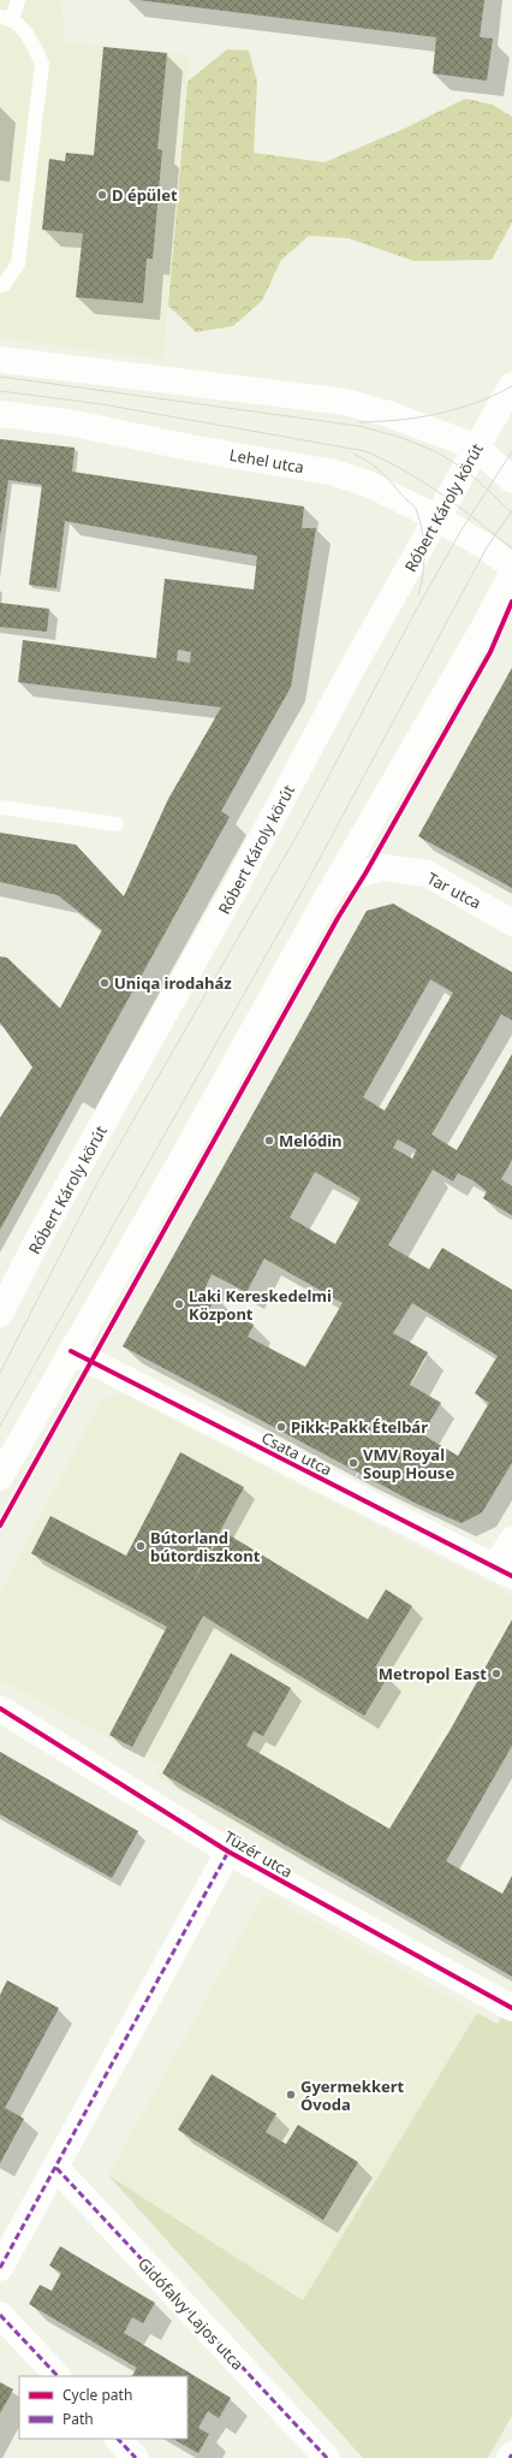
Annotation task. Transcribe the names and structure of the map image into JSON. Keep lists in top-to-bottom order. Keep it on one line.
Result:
{"streets":{"main road":["Lehel utca","Róbert Károly körút","Tar utca","Csata utca","Tüzér utca","Gidófalvy Lajos utca"]},"crossings":[["Lehel utca","Róbert Károly körút"]],"places":["D épület","Uniqa irodaház","Melódin","Laki Kereskedelmi Központ","Pikk-Pakk Ételbár","VMV Royal Soup House","Bútorland bútordiszkont","Metropol East","Gyermekkert Óvoda"],"legend":["Cycle path","Path"]}
